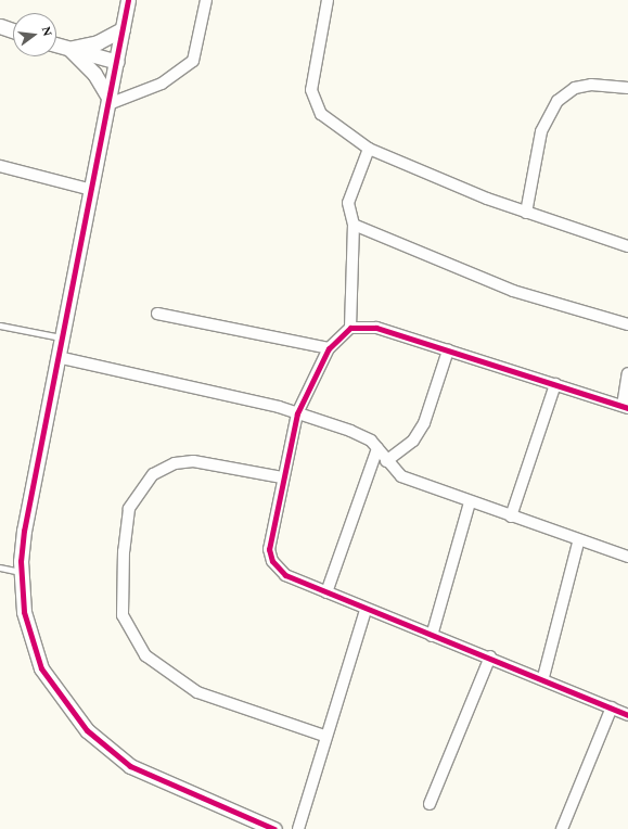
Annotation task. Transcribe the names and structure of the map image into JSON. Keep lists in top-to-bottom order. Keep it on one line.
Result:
{"north":"right"}
